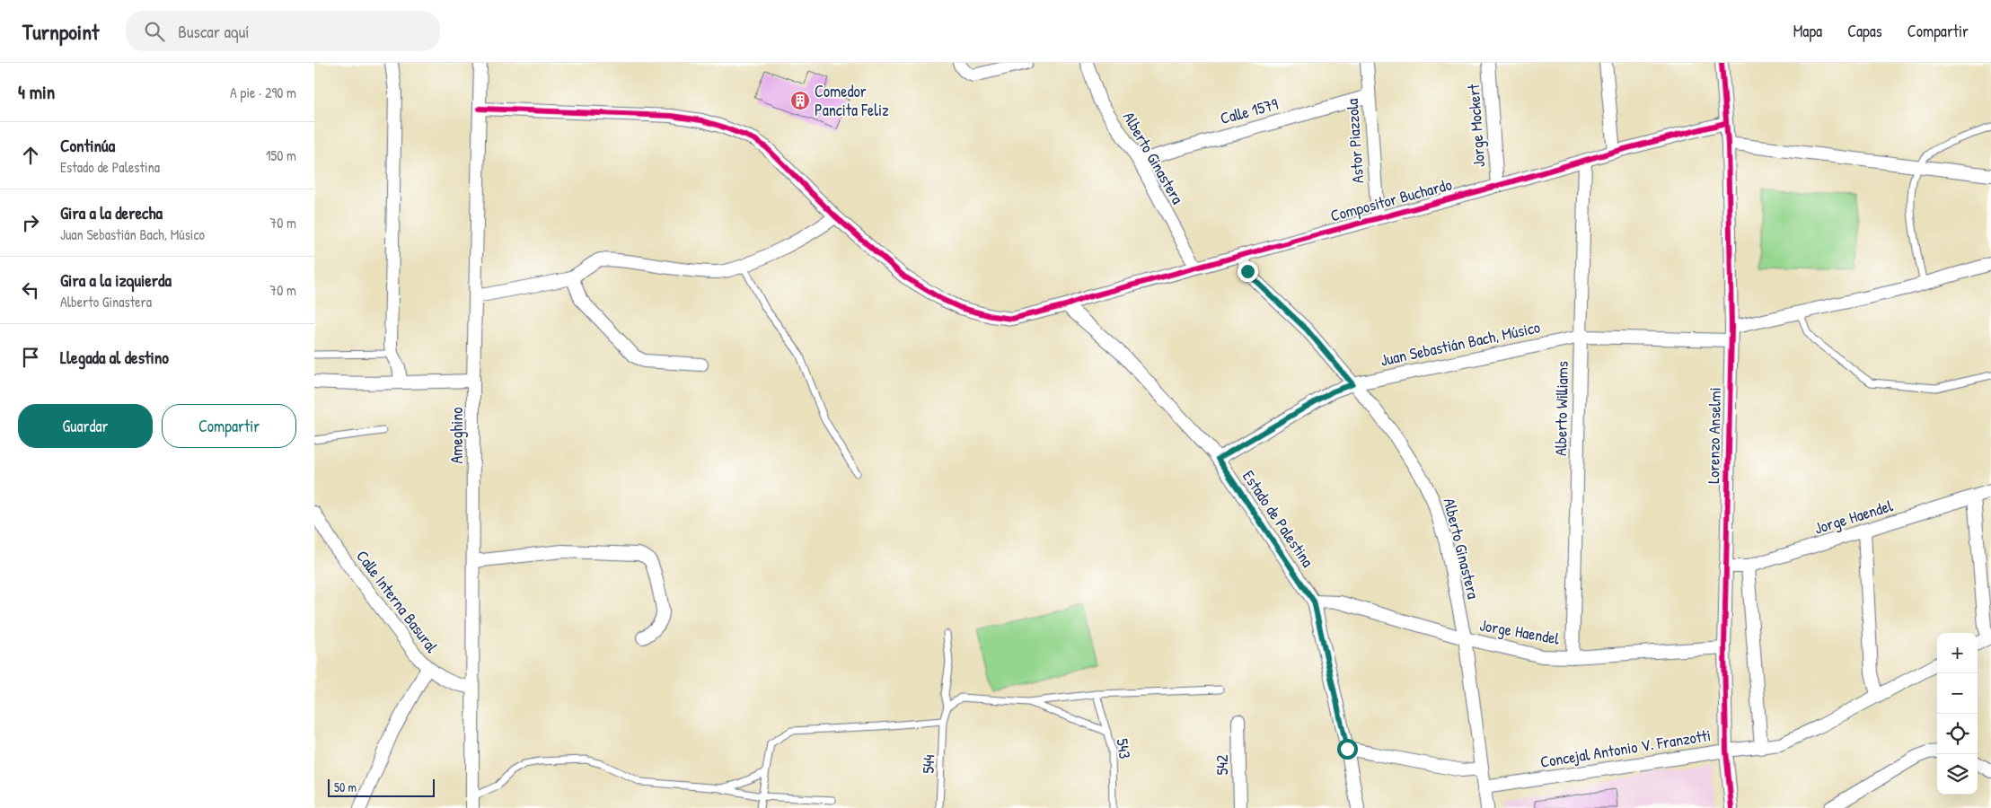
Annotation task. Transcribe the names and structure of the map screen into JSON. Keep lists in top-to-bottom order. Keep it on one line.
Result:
{"streets":{"street":["Calle 1579","Jorge Mockert","Astor Piazzola","Alberto Ginastera","Compositor Buchardo","Juan Sebastián Bach, Músico","Alberto Williams","Ameghino","Lorenzo Anselmi","Jorge Haendel","Estado de Palestina","Calle Interna Basural","Concejal Antonio V. Franzotti","542"],"lane":["543","544"]},"crossings":[["Calle 1579","Astor Piazzola"],["Calle 1579","Alberto Ginastera"],["Jorge Mockert","Compositor Buchardo"],["Astor Piazzola","Compositor Buchardo"],["Alberto Ginastera","Compositor Buchardo"],["Alberto Ginastera","Juan Sebastián Bach, Músico"],["Alberto Ginastera","Jorge Haendel"],["Alberto Ginastera","Concejal Antonio V. Franzotti"],["Compositor Buchardo","Alberto Williams"],["Compositor Buchardo","Ameghino"],["Compositor Buchardo","Lorenzo Anselmi"],["Compositor Buchardo","Estado de Palestina"],["Juan Sebastián Bach, Músico","Alberto Williams"],["Juan Sebastián Bach, Músico","Lorenzo Anselmi"],["Juan Sebastián Bach, Músico","Estado de Palestina"],["Alberto Williams","Jorge Haendel"],["Ameghino","Calle Interna Basural"],["Lorenzo Anselmi","Jorge Haendel"],["Lorenzo Anselmi","Concejal Antonio V. Franzotti"],["Jorge Haendel","Estado de Palestina"]],"places":{"building":["Comedor Pancita Feliz"]},"scale_bar":"50 m","page":{"header":"Turnpoint","search":"Buscar aquí","nav":["Mapa","Capas","Compartir"],"heading":["4 min","A pie · 290 m"],"list":[["Continúa","Estado de Palestina","150 m"],["Gira a la derecha","Juan Sebastián Bach, Músico","70 m"],["Gira a la izquierda","Alberto Ginastera","70 m"],"Llegada al destino"],"buttons":["Guardar","Compartir"],"map_buttons":["+","−"],"scale":"50 m"}}
